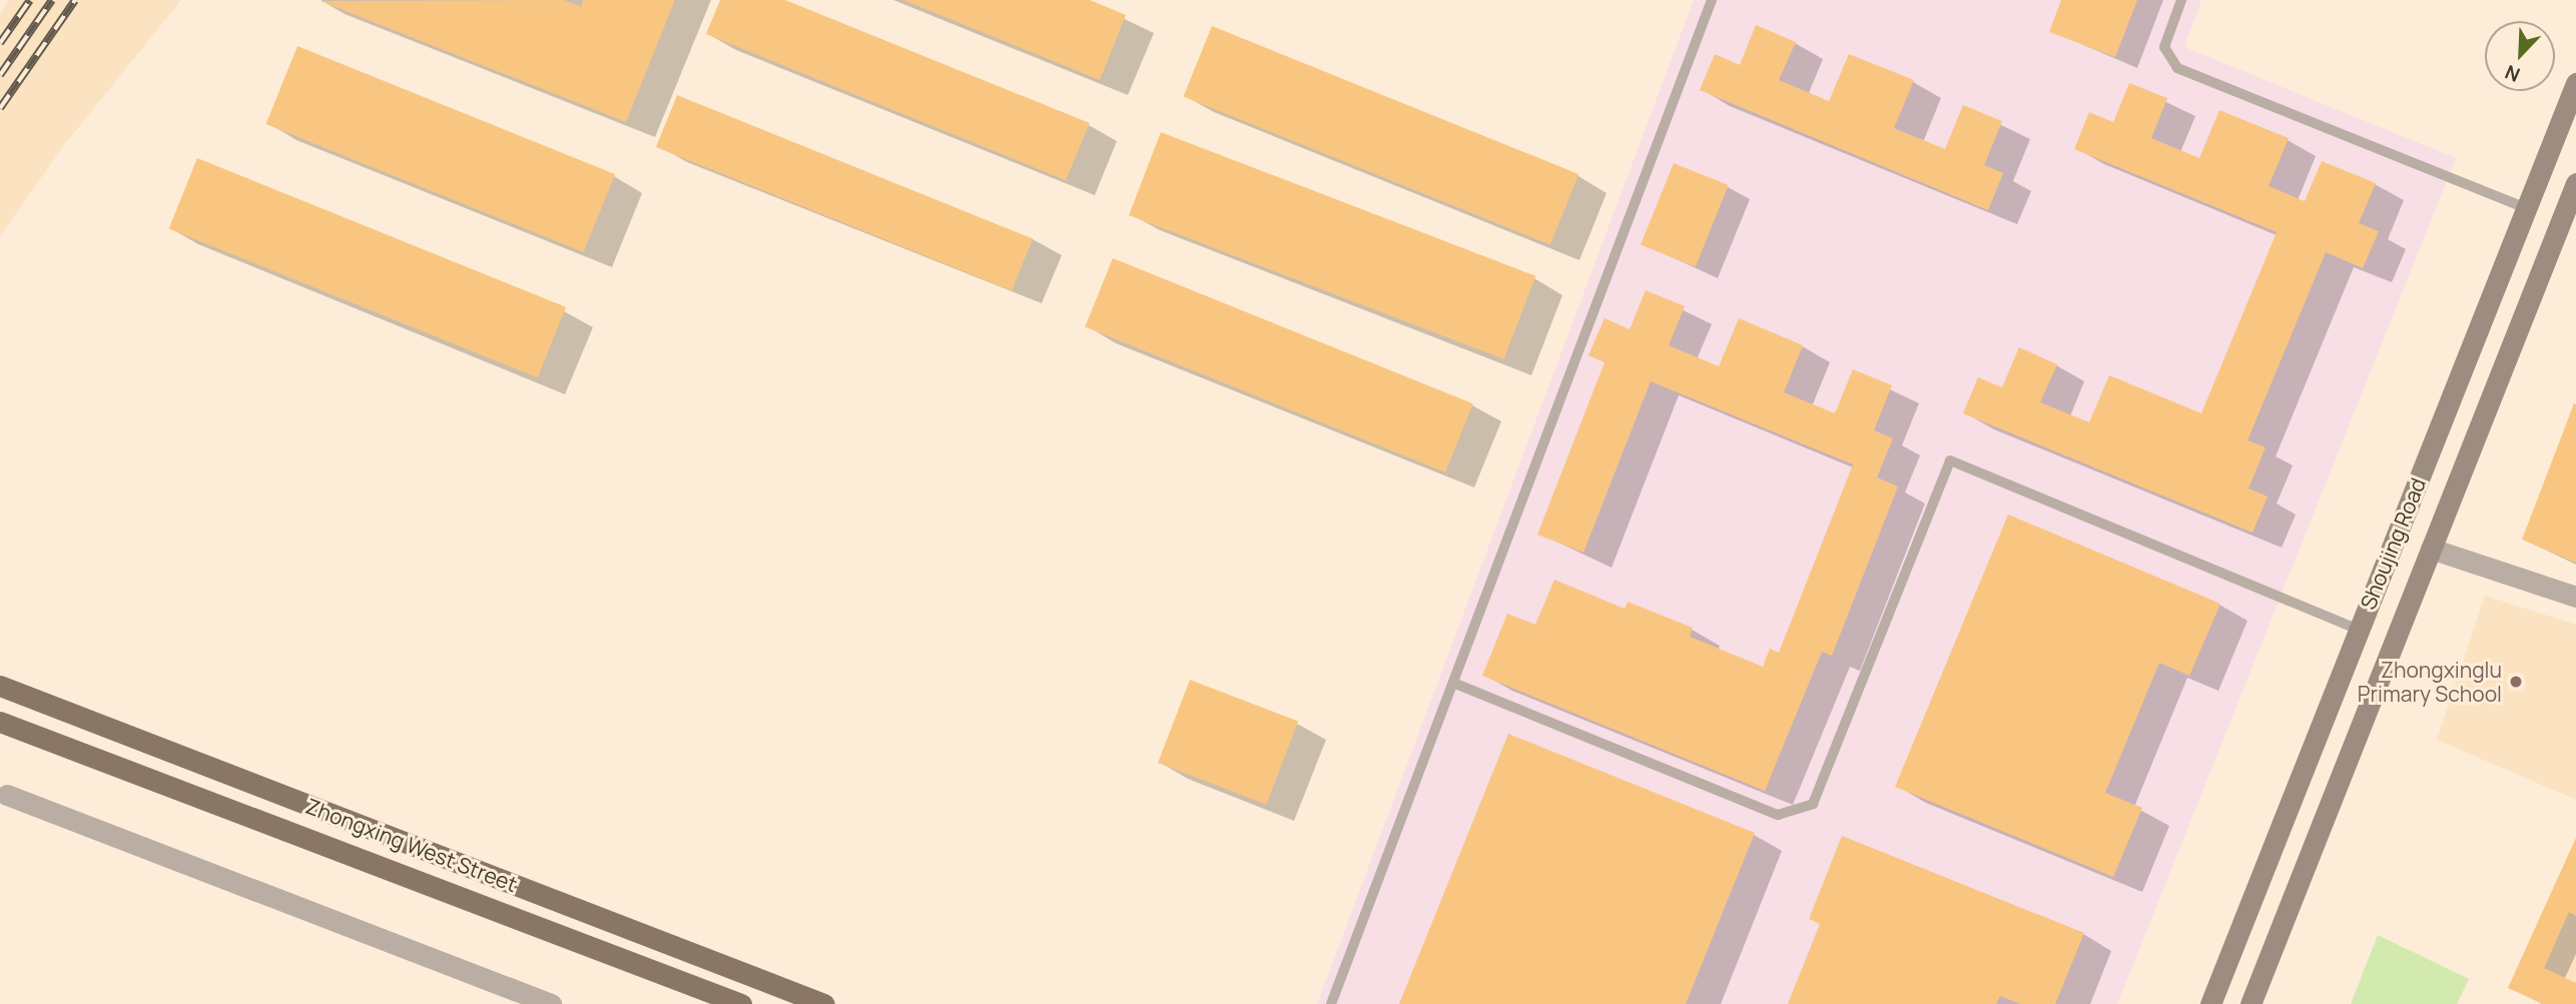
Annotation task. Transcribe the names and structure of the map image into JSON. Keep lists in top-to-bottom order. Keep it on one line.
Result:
{"streets":{"main road":["Shoujing Road","Zhongxing West Street"]},"places":["Zhongxinglu Primary School"],"north":"bottom left"}
